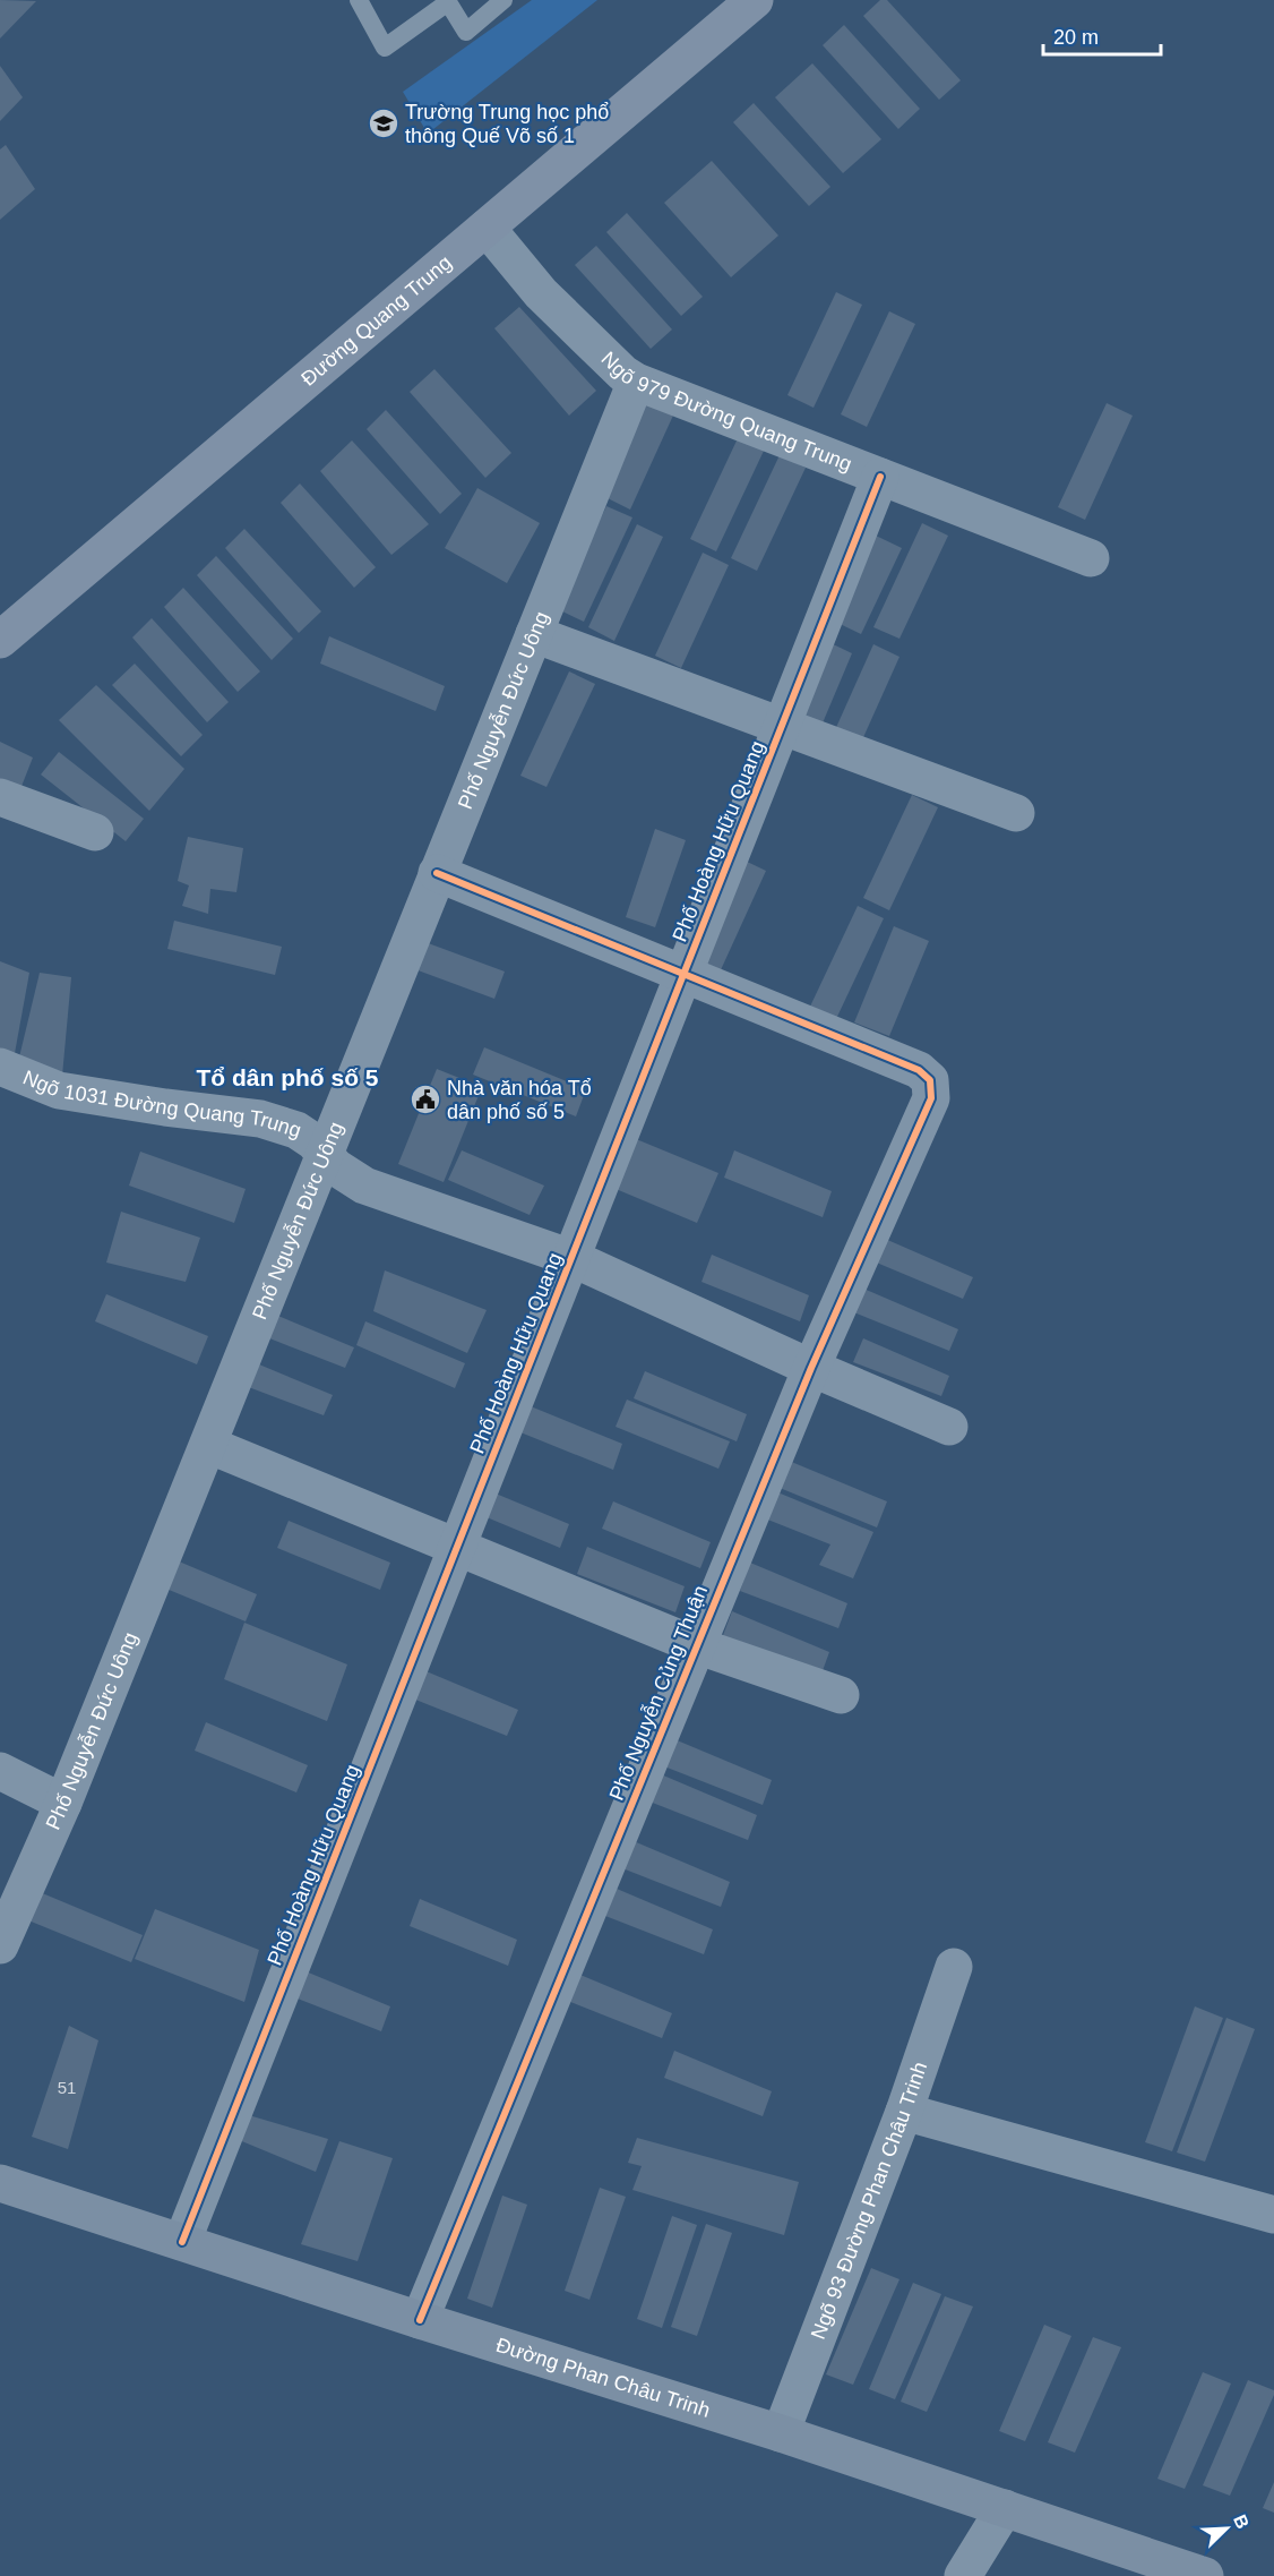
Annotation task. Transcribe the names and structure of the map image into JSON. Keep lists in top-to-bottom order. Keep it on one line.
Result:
{"streets":{"main road":["Đường Quang Trung","Đường Phan Châu Trinh"],"street":["Ngõ 979 Đường Quang Trung","Phố Nguyễn Đức Uông","Phố Hoàng Hữu Quang","Ngõ 1031 Đường Quang Trung","Phố Nguyễn Củng Thuận","Ngõ 93 Đường Phan Châu Trinh"]},"crossings":[["Đường Quang Trung","Ngõ 979 Đường Quang Trung"],["Ngõ 979 Đường Quang Trung","Phố Nguyễn Đức Uông"],["Ngõ 979 Đường Quang Trung","Phố Hoàng Hữu Quang"],["Phố Nguyễn Đức Uông","Ngõ 1031 Đường Quang Trung"],["Phố Hoàng Hữu Quang","Ngõ 1031 Đường Quang Trung"],["Phố Hoàng Hữu Quang","Phố Nguyễn Củng Thuận"],["Phố Hoàng Hữu Quang","Đường Phan Châu Trinh"],["Ngõ 1031 Đường Quang Trung","Phố Nguyễn Củng Thuận"],["Phố Nguyễn Củng Thuận","Đường Phan Châu Trinh"],["Ngõ 93 Đường Phan Châu Trinh","Đường Phan Châu Trinh"]],"districts":["Tổ dân phố số 5"],"places":{"school or university":["Trường Trung học phổ thông Quế Võ số 1"],"public building":["Nhà văn hóa Tổ dân phố số 5"]},"house_numbers":["51"],"scale_bar":"20 m","north":"top right"}
